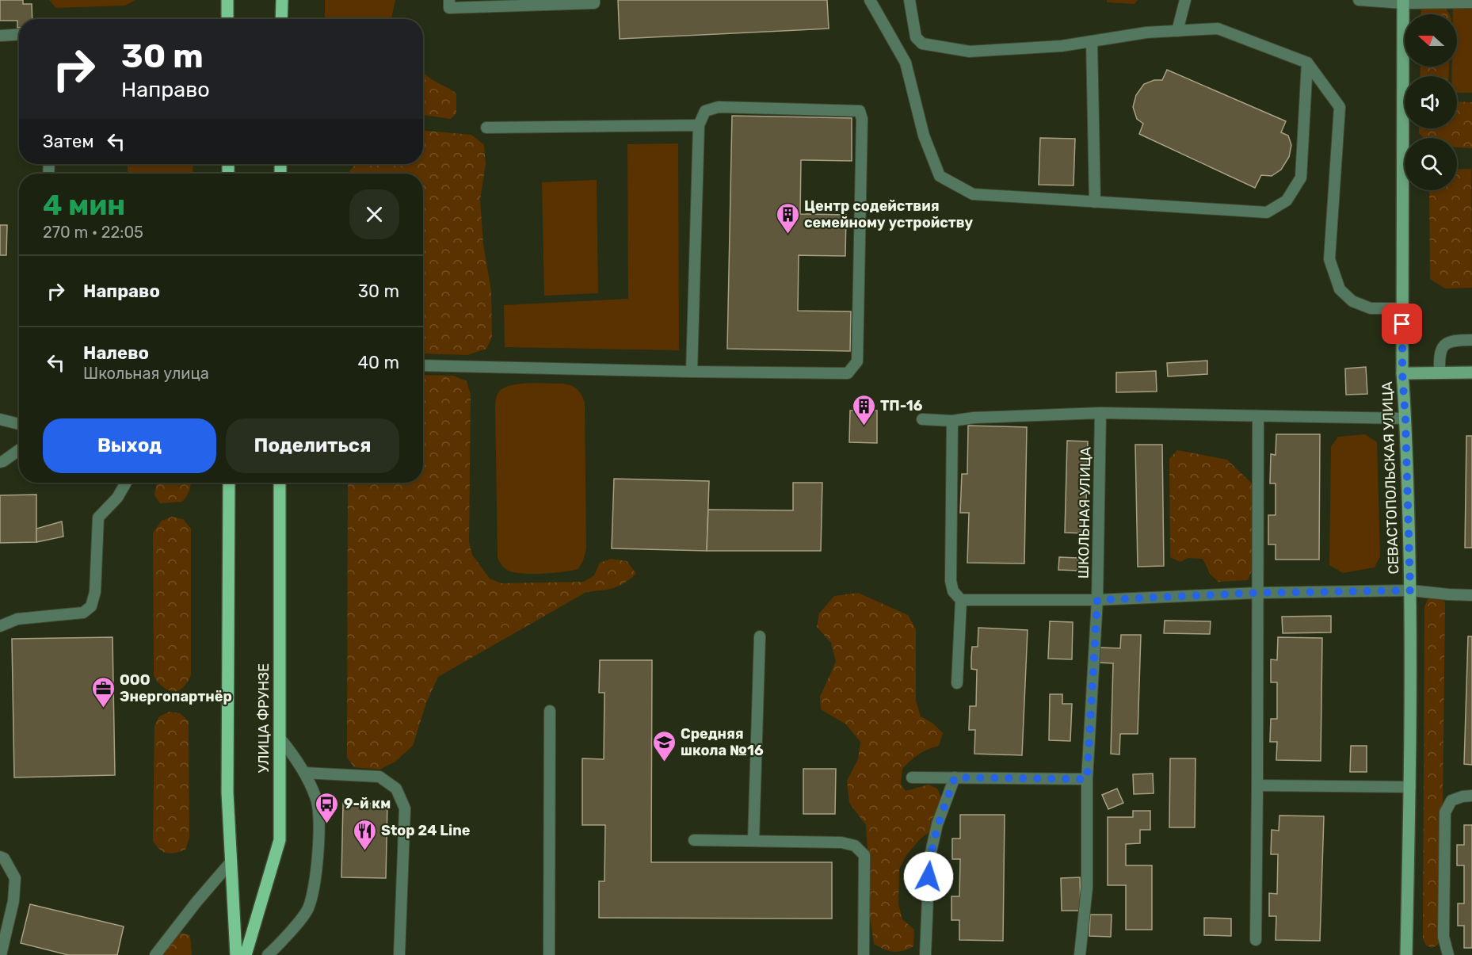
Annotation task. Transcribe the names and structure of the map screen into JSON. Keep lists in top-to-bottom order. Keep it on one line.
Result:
{"streets":{"main road":["СЕВАСТОПОЛЬСКАЯ УЛИЦА","УЛИЦА ФРУНЗЕ"],"lane":["ШКОЛЬНАЯ УЛИЦА"]},"places":{"building":["Центр содействия семейному устройству","ТП-16"],"office":["ООО Энергопартнёр"],"school or university":["Средняя школа №16"],"bus stop":["9-й км"],"restaurant":["Stop 24 Line"]},"north":"left","page":{"turn":["30 m","Направо"],"then":"Затем","heading":["4 мин","270 m · 22:05"],"list":[{"name":"Направо","value":"30 m"},{"name":"Налево","note":"Школьная улица","value":"40 m"}],"buttons":["Выход","Поделиться"]}}
